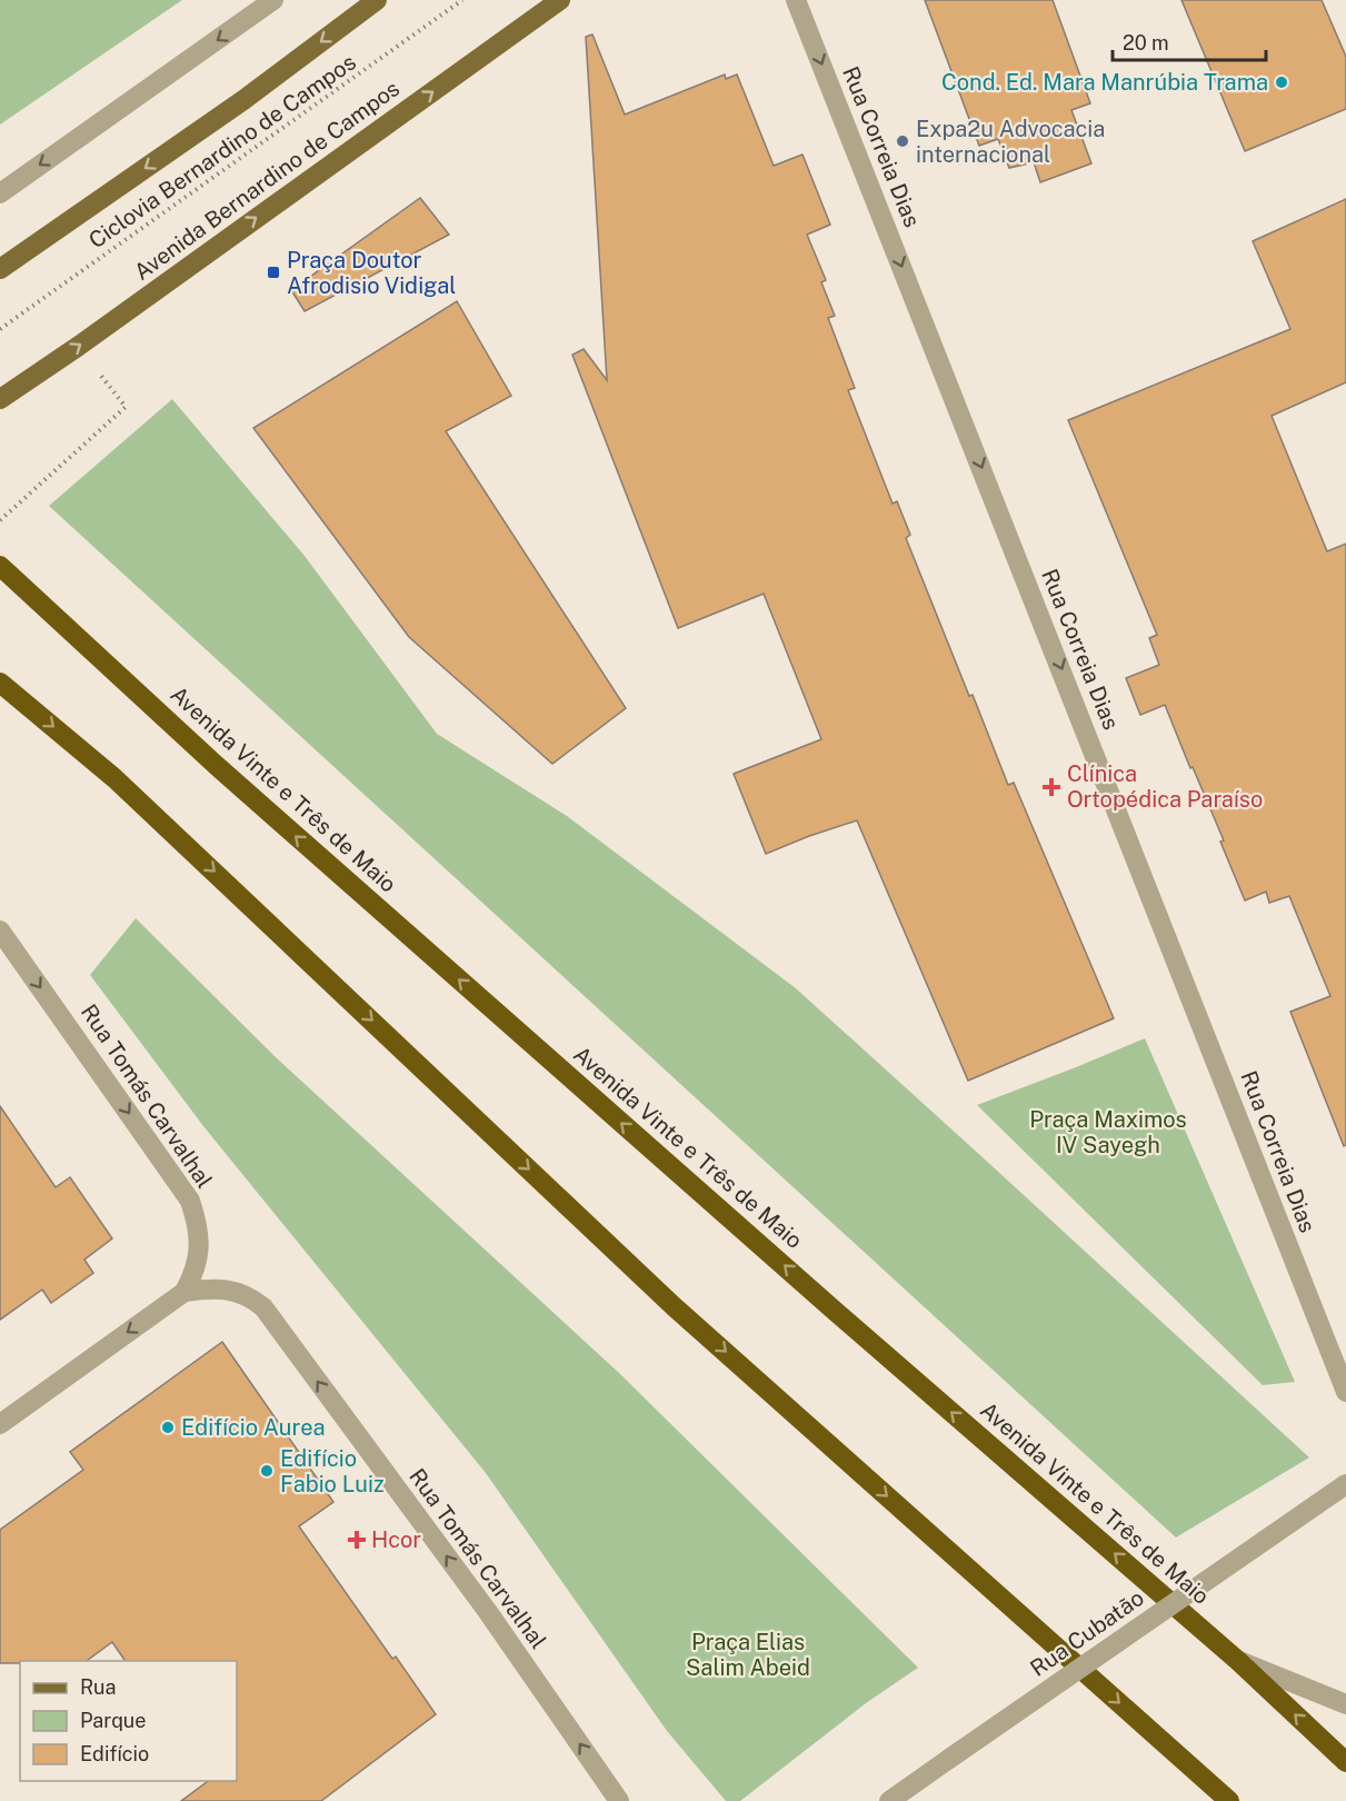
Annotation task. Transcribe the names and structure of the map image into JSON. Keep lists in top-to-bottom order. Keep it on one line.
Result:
{"streets":{"highway":["Avenida Vinte e Três de Maio"],"main road":["Avenida Bernardino de Campos"],"street":["Rua Correia Dias","Rua Tomás Carvalhal","Rua Cubatão"],"path":["Ciclovia Bernardino de Campos"]},"one_way":["Rua Correia Dias"],"parks":["Praça Maximos IV Sayegh","Praça Elias Salim Abeid"],"places":{"other":["Cond. Ed. Mara Manrúbia Trama","Expa2u Advocacia internacional","Edifício Aurea","Edifício Fabio Luiz"],"transit":["Praça Doutor Afrodisio Vidigal"],"health":["Clínica Ortopédica Paraíso","Hcor"]},"legend":["Rua","Parque","Edifício"],"scale_bar":"20 m"}
